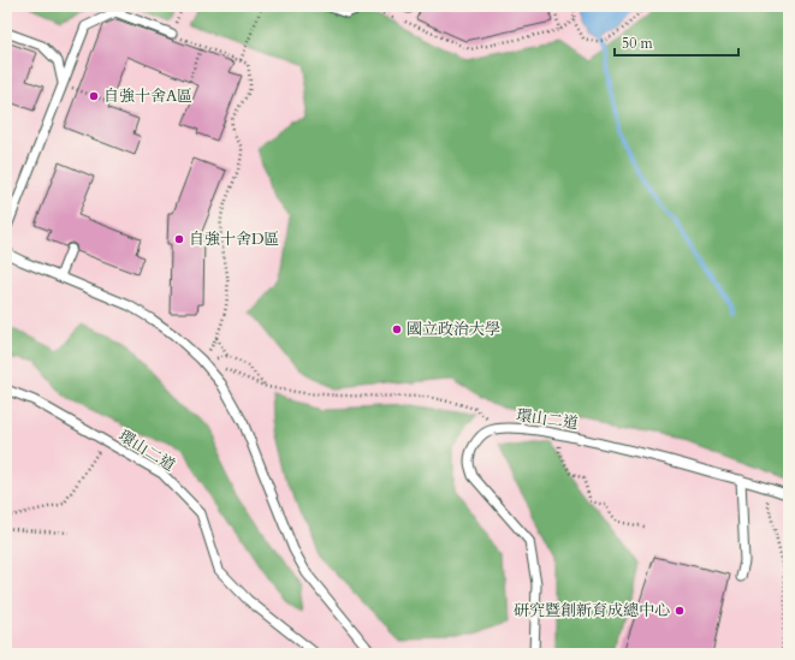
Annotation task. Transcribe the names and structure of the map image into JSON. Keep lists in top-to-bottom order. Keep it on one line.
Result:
{"streets":{"lane":["環山二道"]},"places":["自強十舍A區","自強十舍D區","國立政治大學","研究暨創新育成總中心"],"scale_bar":"50 m"}
